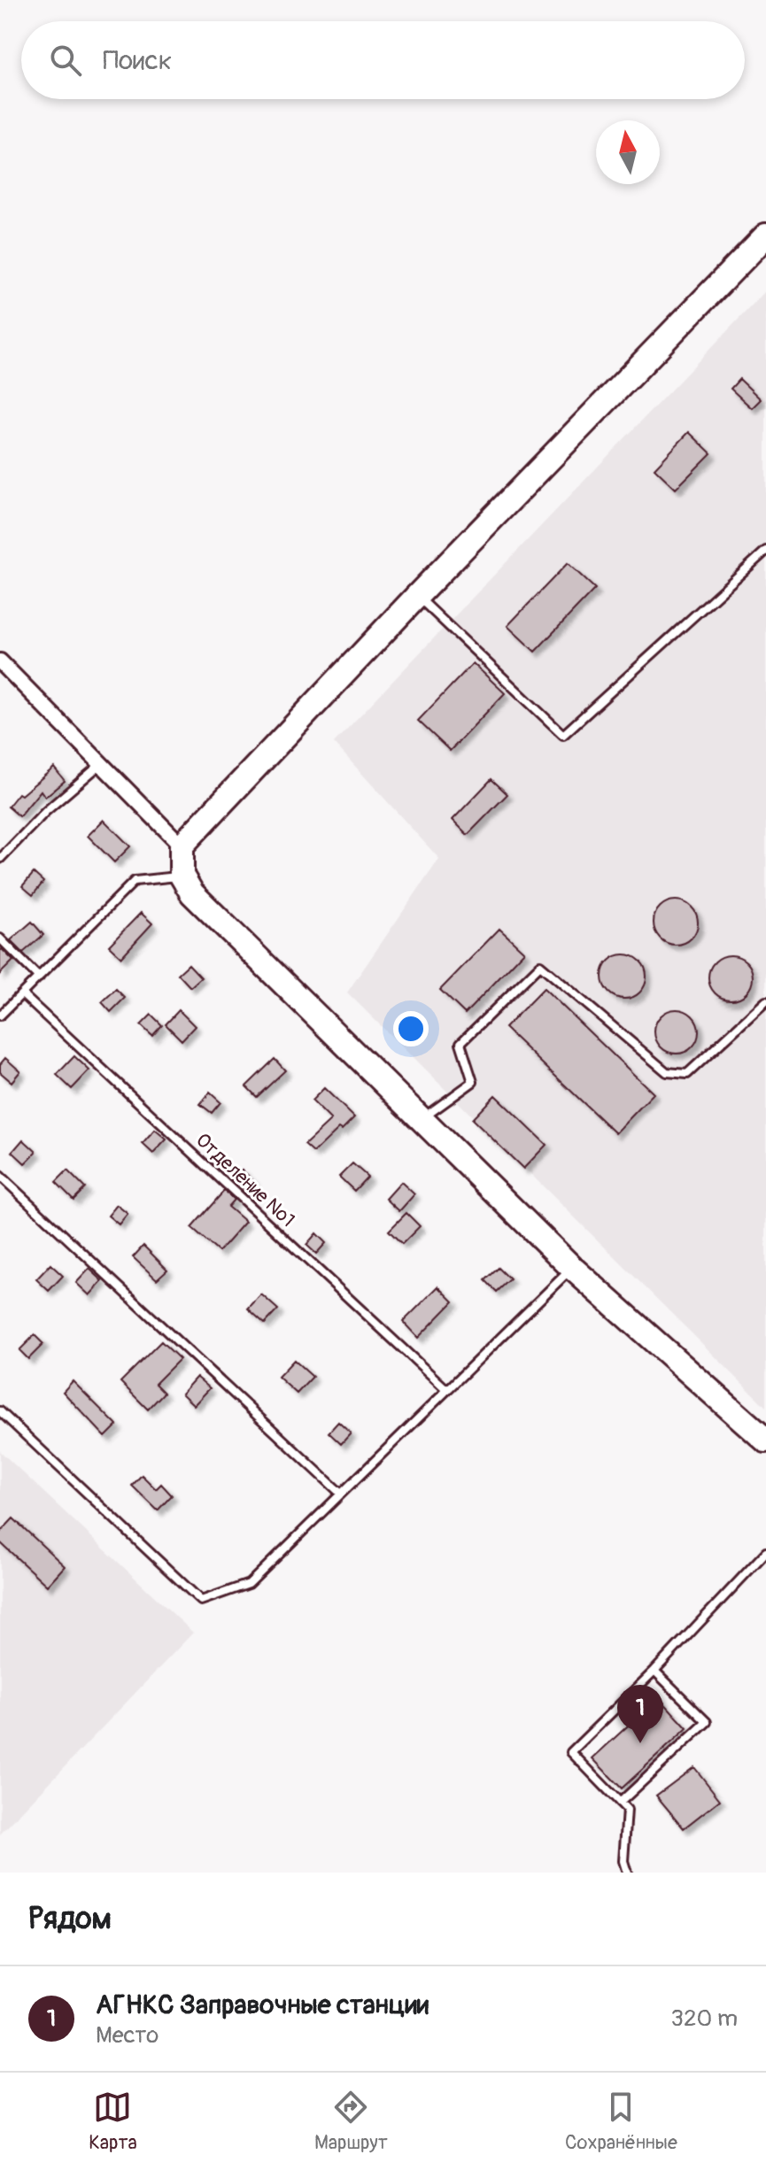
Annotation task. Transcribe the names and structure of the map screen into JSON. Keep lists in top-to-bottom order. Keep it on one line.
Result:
{"streets":{"lane":["Отделение №1"]},"north":"top","page":{"search":"Поиск","pins":"1","heading":"Рядом","list":[{"mark":"1","name":"АГНКС Заправочные станции","note":"Место","value":"320 m"}],"nav":["Карта","Маршрут","Сохранённые"]}}
